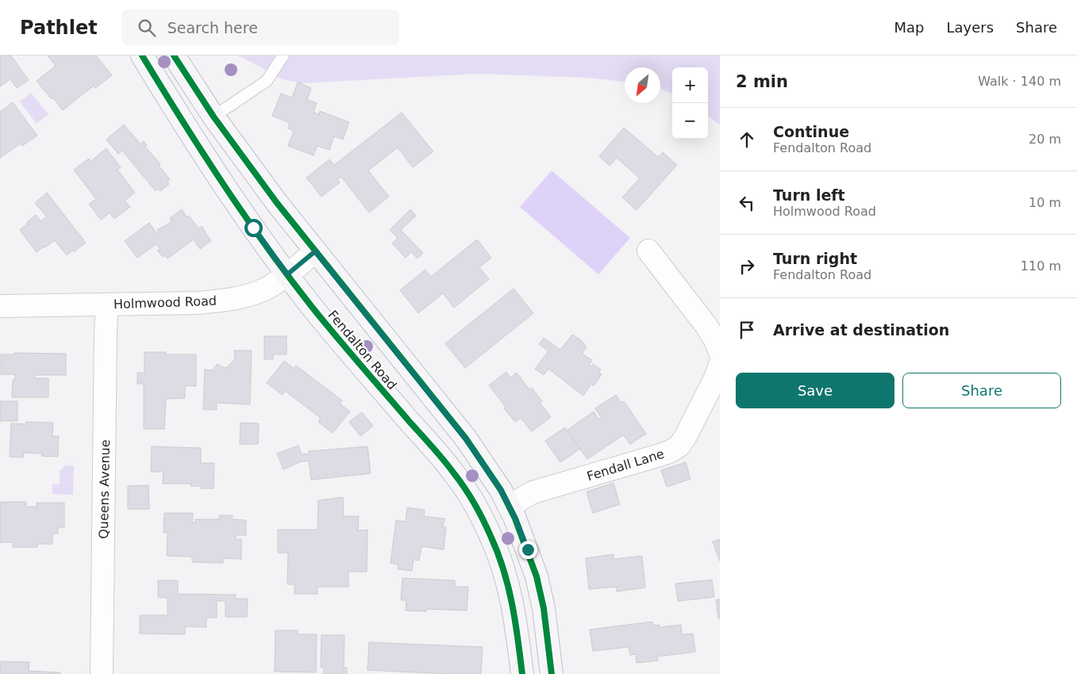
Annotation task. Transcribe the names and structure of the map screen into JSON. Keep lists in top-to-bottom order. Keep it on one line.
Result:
{"streets":{"main road":["Fendalton Road"],"street":["Holmwood Road","Fendall Lane","Queens Avenue"]},"crossings":[["Holmwood Road","Fendalton Road"],["Holmwood Road","Queens Avenue"],["Fendalton Road","Fendall Lane"]],"north":"bottom left","page":{"header":"Pathlet","search":"Search here","nav":["Map","Layers","Share"],"heading":["2 min","Walk · 140 m"],"map_buttons":["+","−"],"list":[["Continue","Fendalton Road","20 m"],["Turn left","Holmwood Road","10 m"],["Turn right","Fendalton Road","110 m"],"Arrive at destination"],"buttons":["Save","Share"]}}
